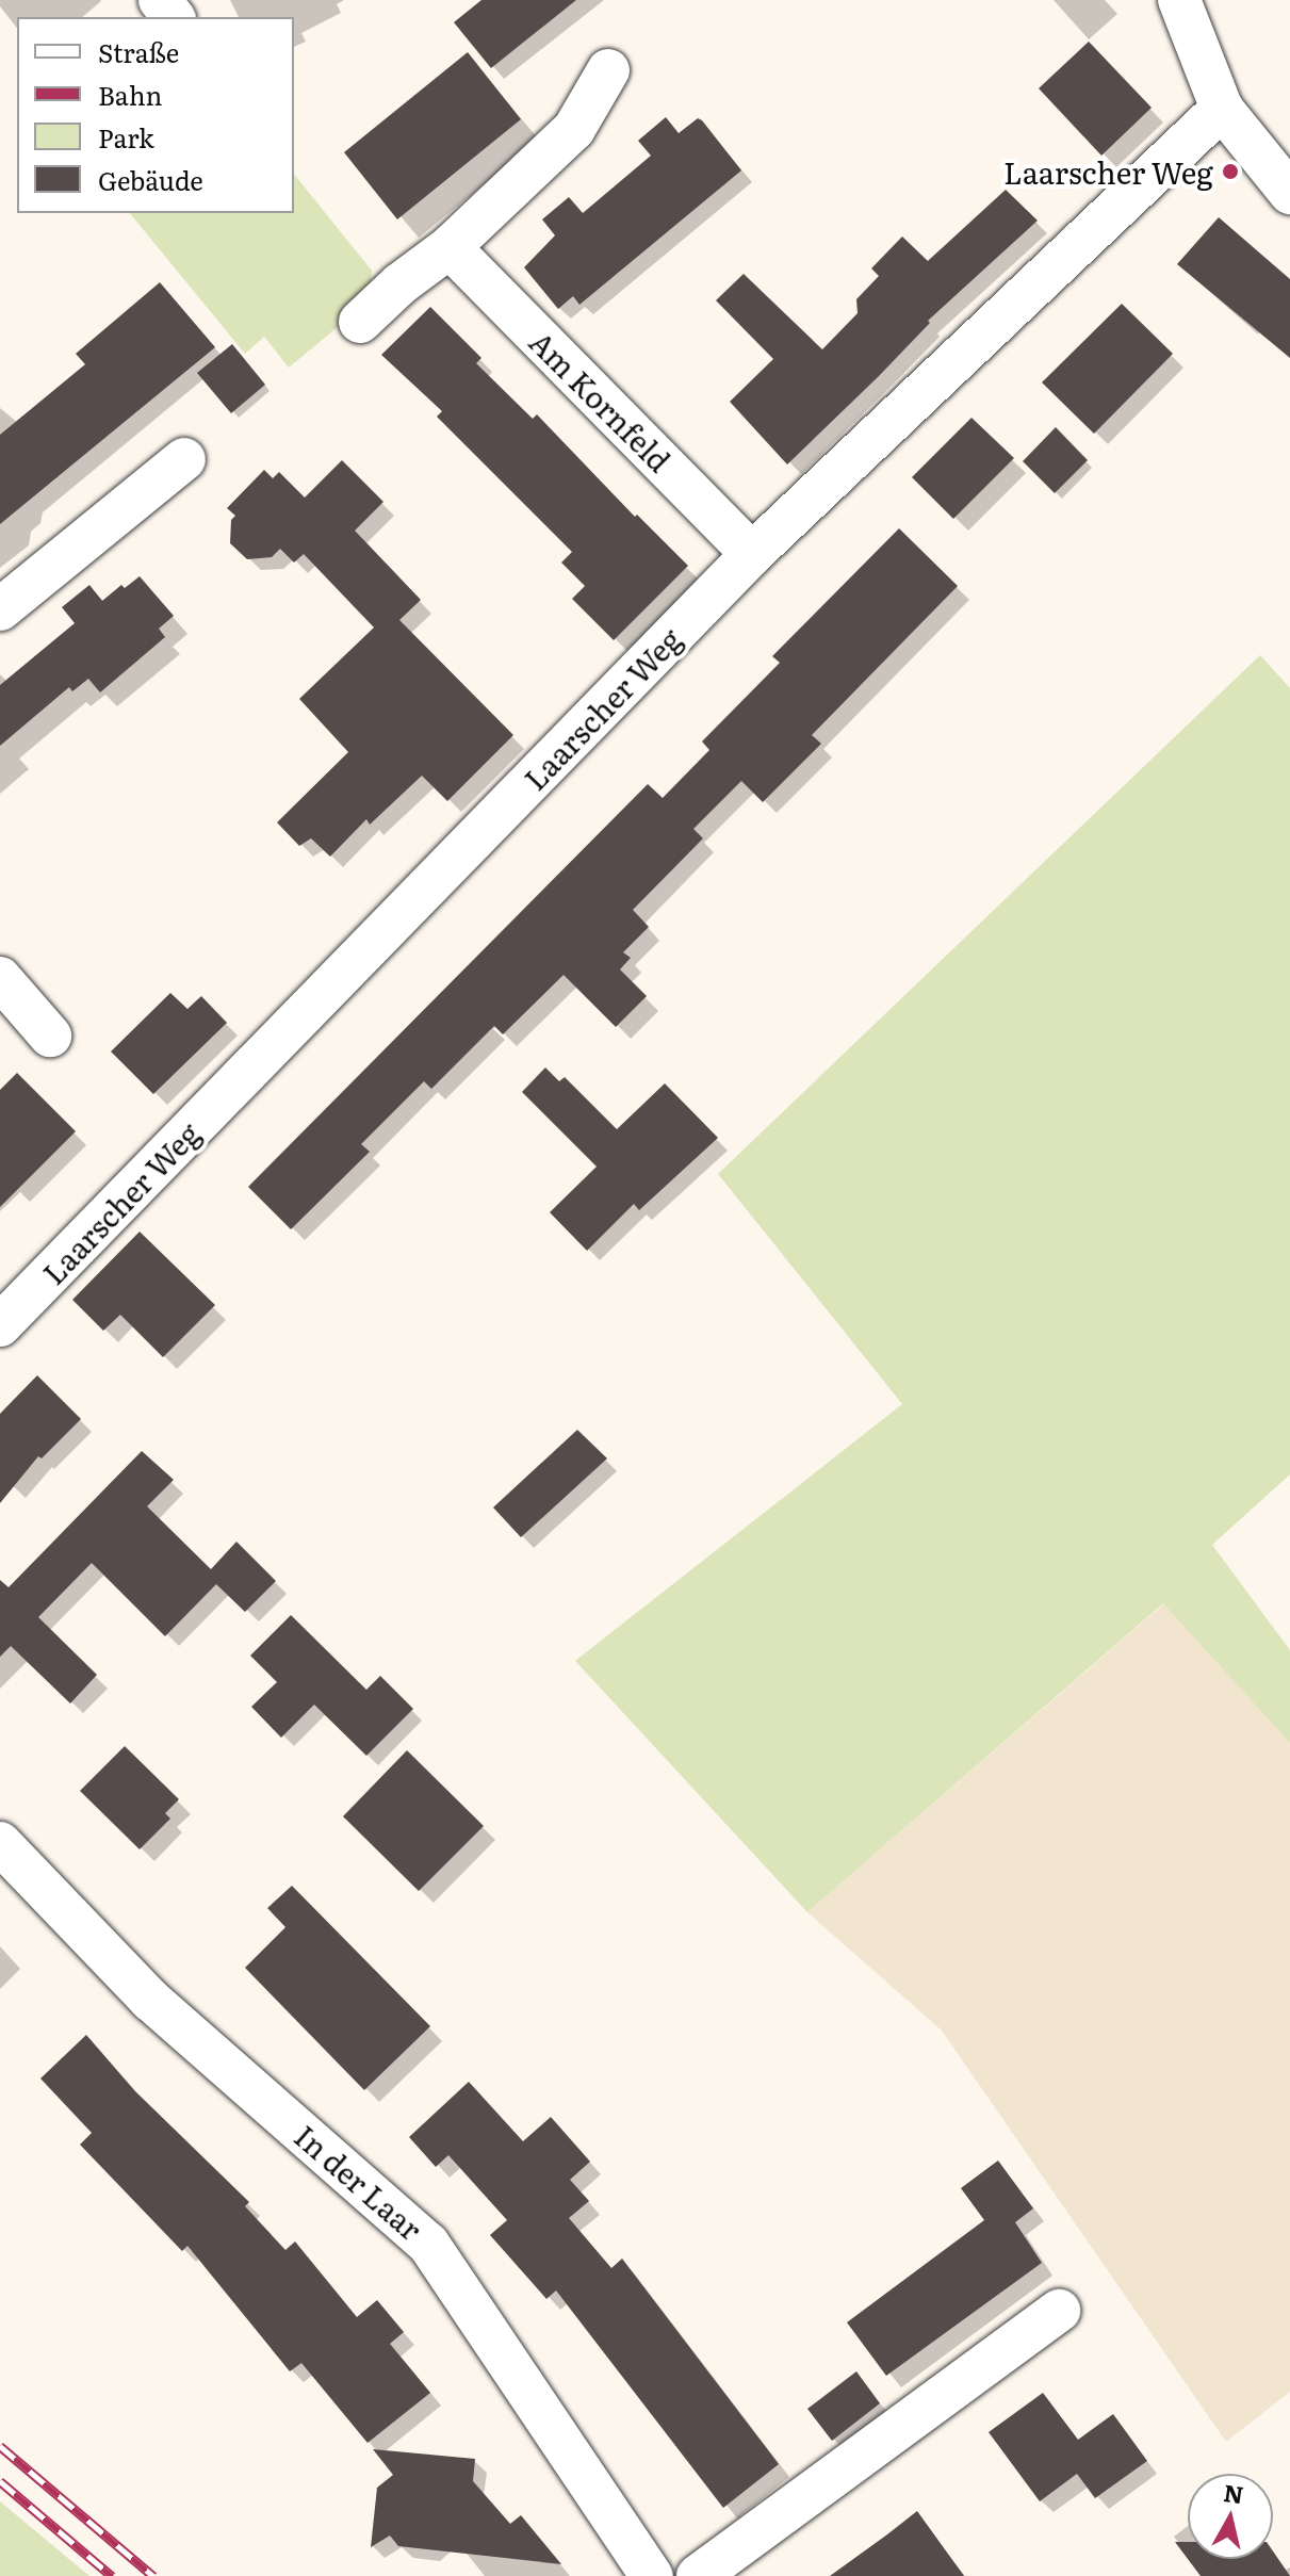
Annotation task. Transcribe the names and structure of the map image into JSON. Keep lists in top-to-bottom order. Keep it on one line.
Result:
{"streets":{"street":["Am Kornfeld","Laarscher Weg","In der Laar"]},"crossings":[["Am Kornfeld","Laarscher Weg"]],"places":["Laarscher Weg"],"legend":["Straße","Bahn","Park","Gebäude"],"north":"top"}
